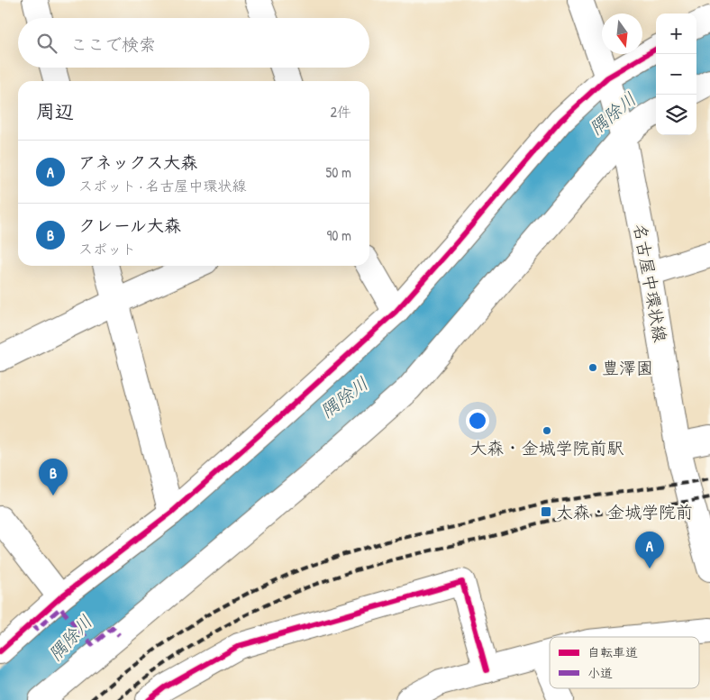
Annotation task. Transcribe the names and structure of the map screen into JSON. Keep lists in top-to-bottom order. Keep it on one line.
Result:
{"streets":{"street":["名古屋中環状線"]},"water":["隅除川"],"places":{"other":["豊澤園","大森・金城学院前駅"],"transit":["大森・金城学院前"]},"legend":["自転車道","小道"],"north":"bottom","page":{"map_buttons":["+","−"],"search":"ここで検索","heading":["周辺","2件"],"list":[{"mark":"A","name":"アネックス大森","note":"スポット · 名古屋中環状線","value":"50 m"},{"mark":"B","name":"クレール大森","note":"スポット","value":"90 m"}],"pins":["B","A"]}}
